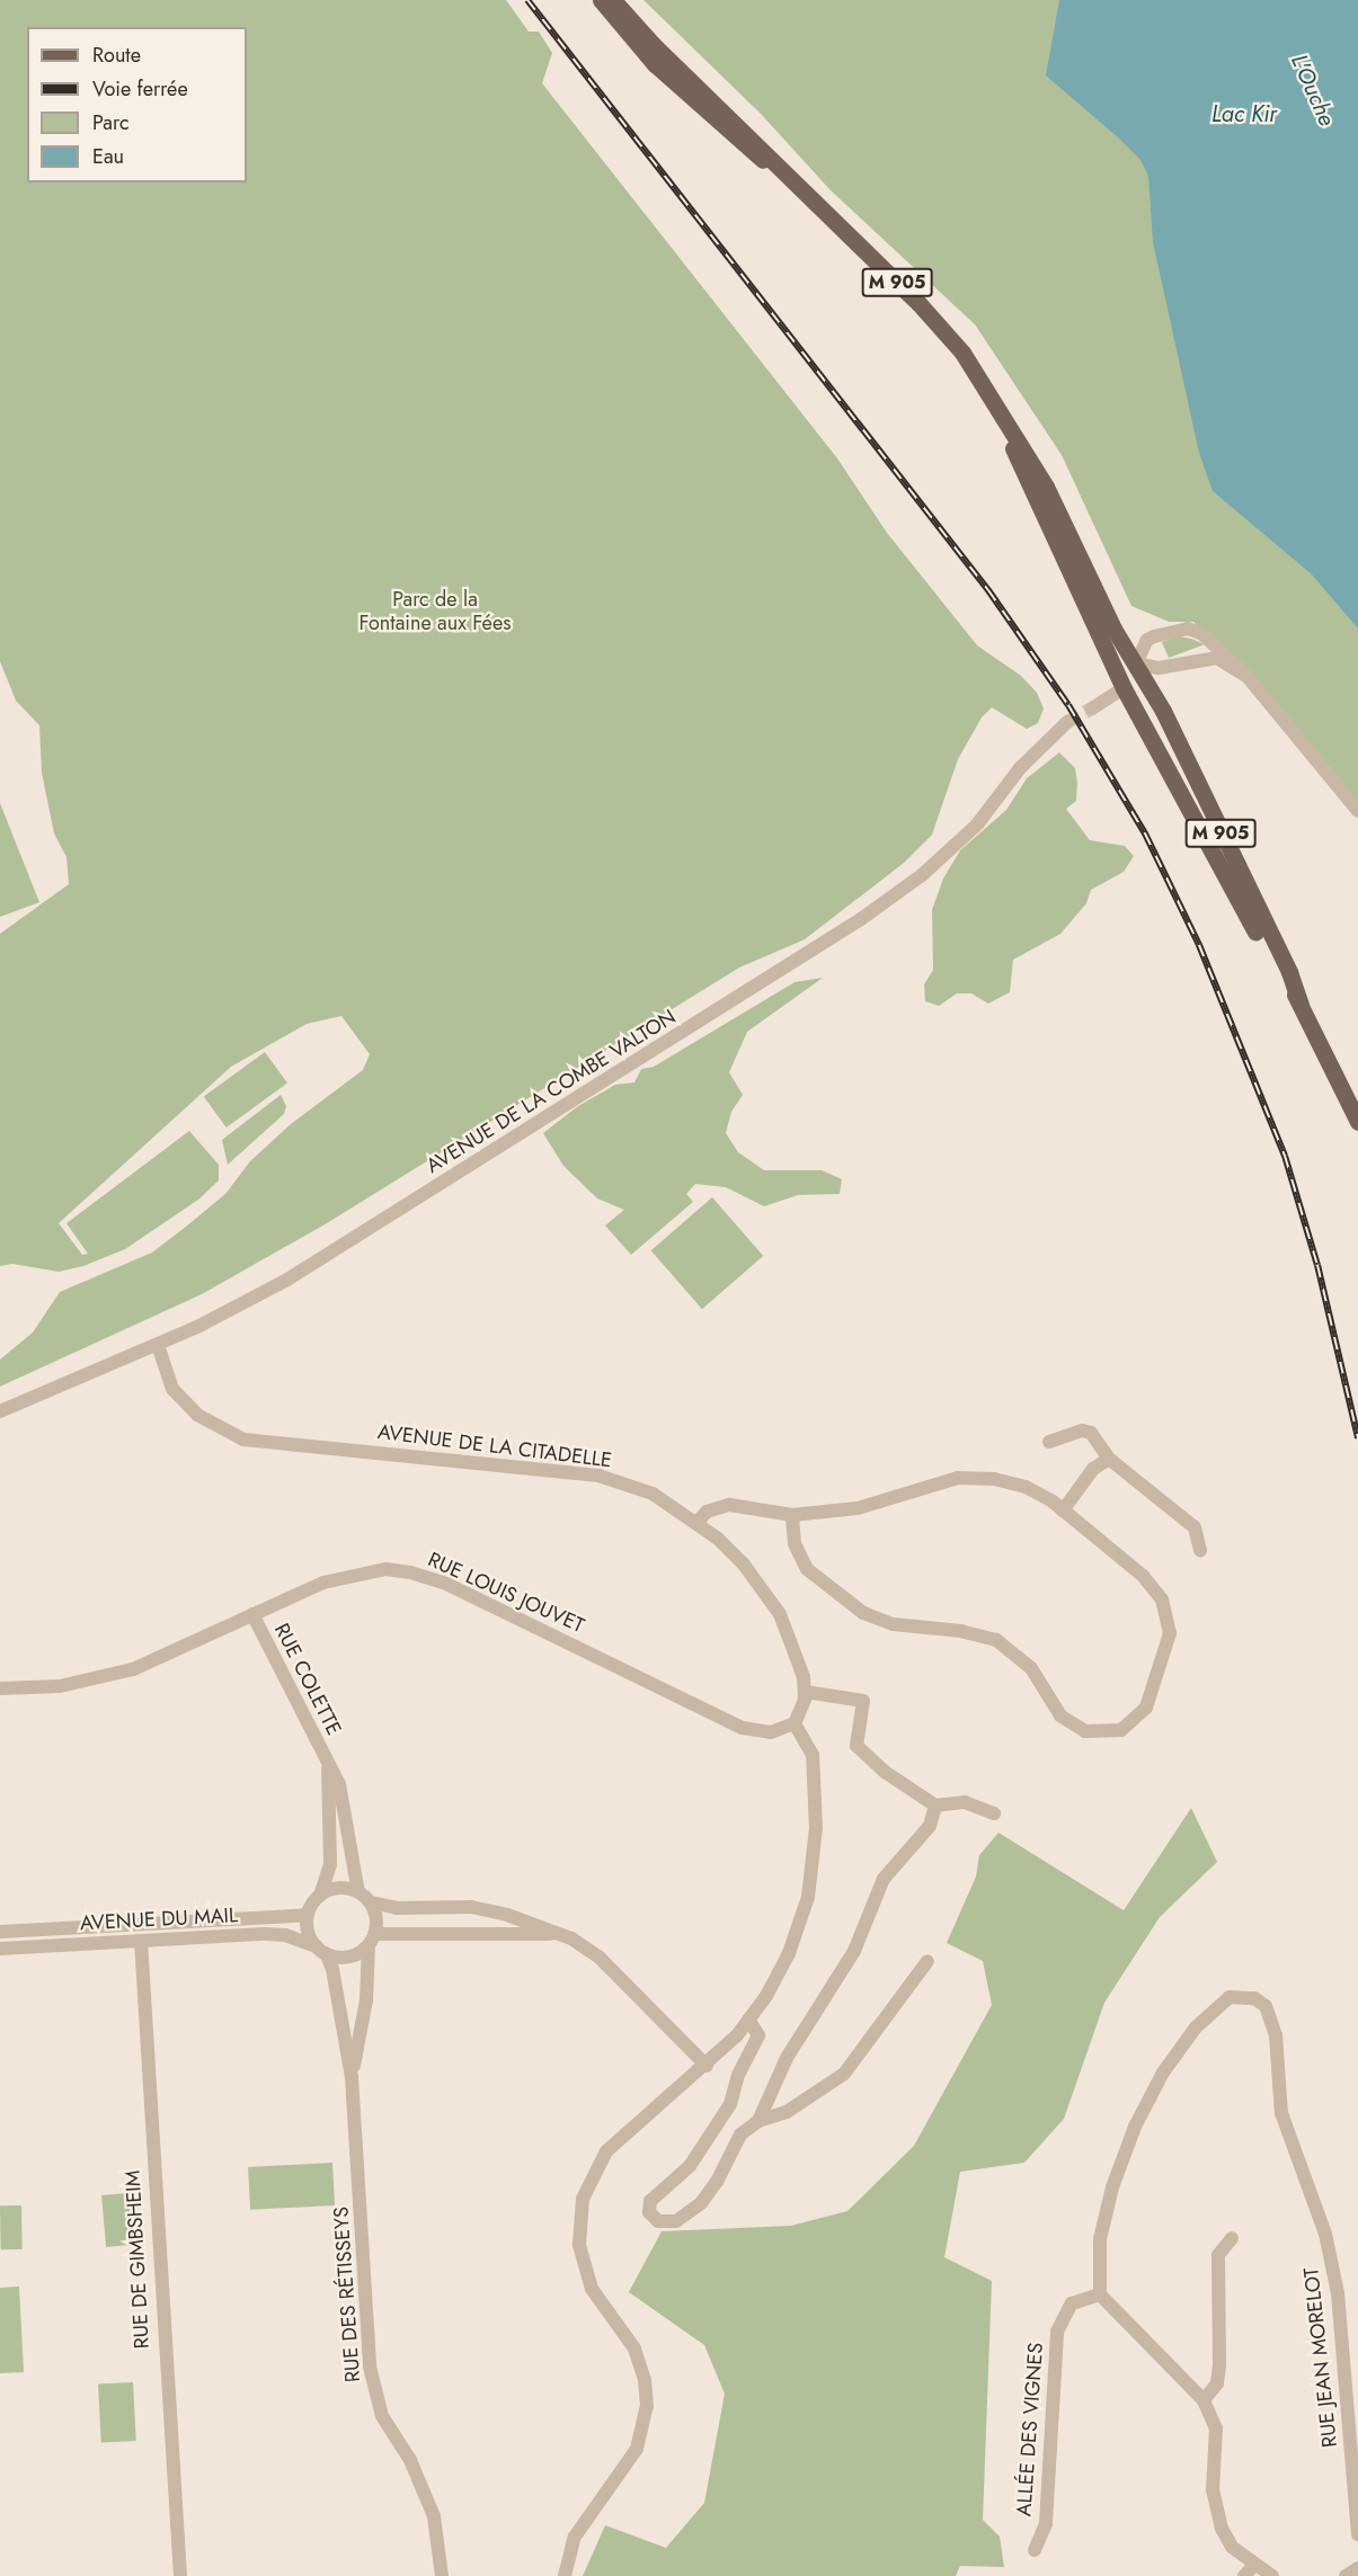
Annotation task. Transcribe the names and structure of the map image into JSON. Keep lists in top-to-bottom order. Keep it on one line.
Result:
{"streets":{"main road":["M 905"],"street":["AVENUE DE LA COMBE VALTON","AVENUE DE LA CITADELLE","RUE LOUIS JOUVET","RUE COLETTE","AVENUE DU MAIL","RUE DE GIMBSHEIM","RUE DES RÉTISSEYS","RUE JEAN MORELOT","ALLÉE DES VIGNES"]},"crossings":[["AVENUE DE LA COMBE VALTON","AVENUE DE LA CITADELLE"],["RUE LOUIS JOUVET","RUE COLETTE"],["RUE COLETTE","AVENUE DU MAIL"],["RUE COLETTE","RUE DES RÉTISSEYS"],["AVENUE DU MAIL","RUE DE GIMBSHEIM"],["AVENUE DU MAIL","RUE DES RÉTISSEYS"],["RUE JEAN MORELOT","ALLÉE DES VIGNES"]],"water":["L'Ouche","Lac Kir"],"parks":["Parc de la Fontaine aux Fées"],"legend":["Route","Voie ferrée","Parc","Eau"]}
